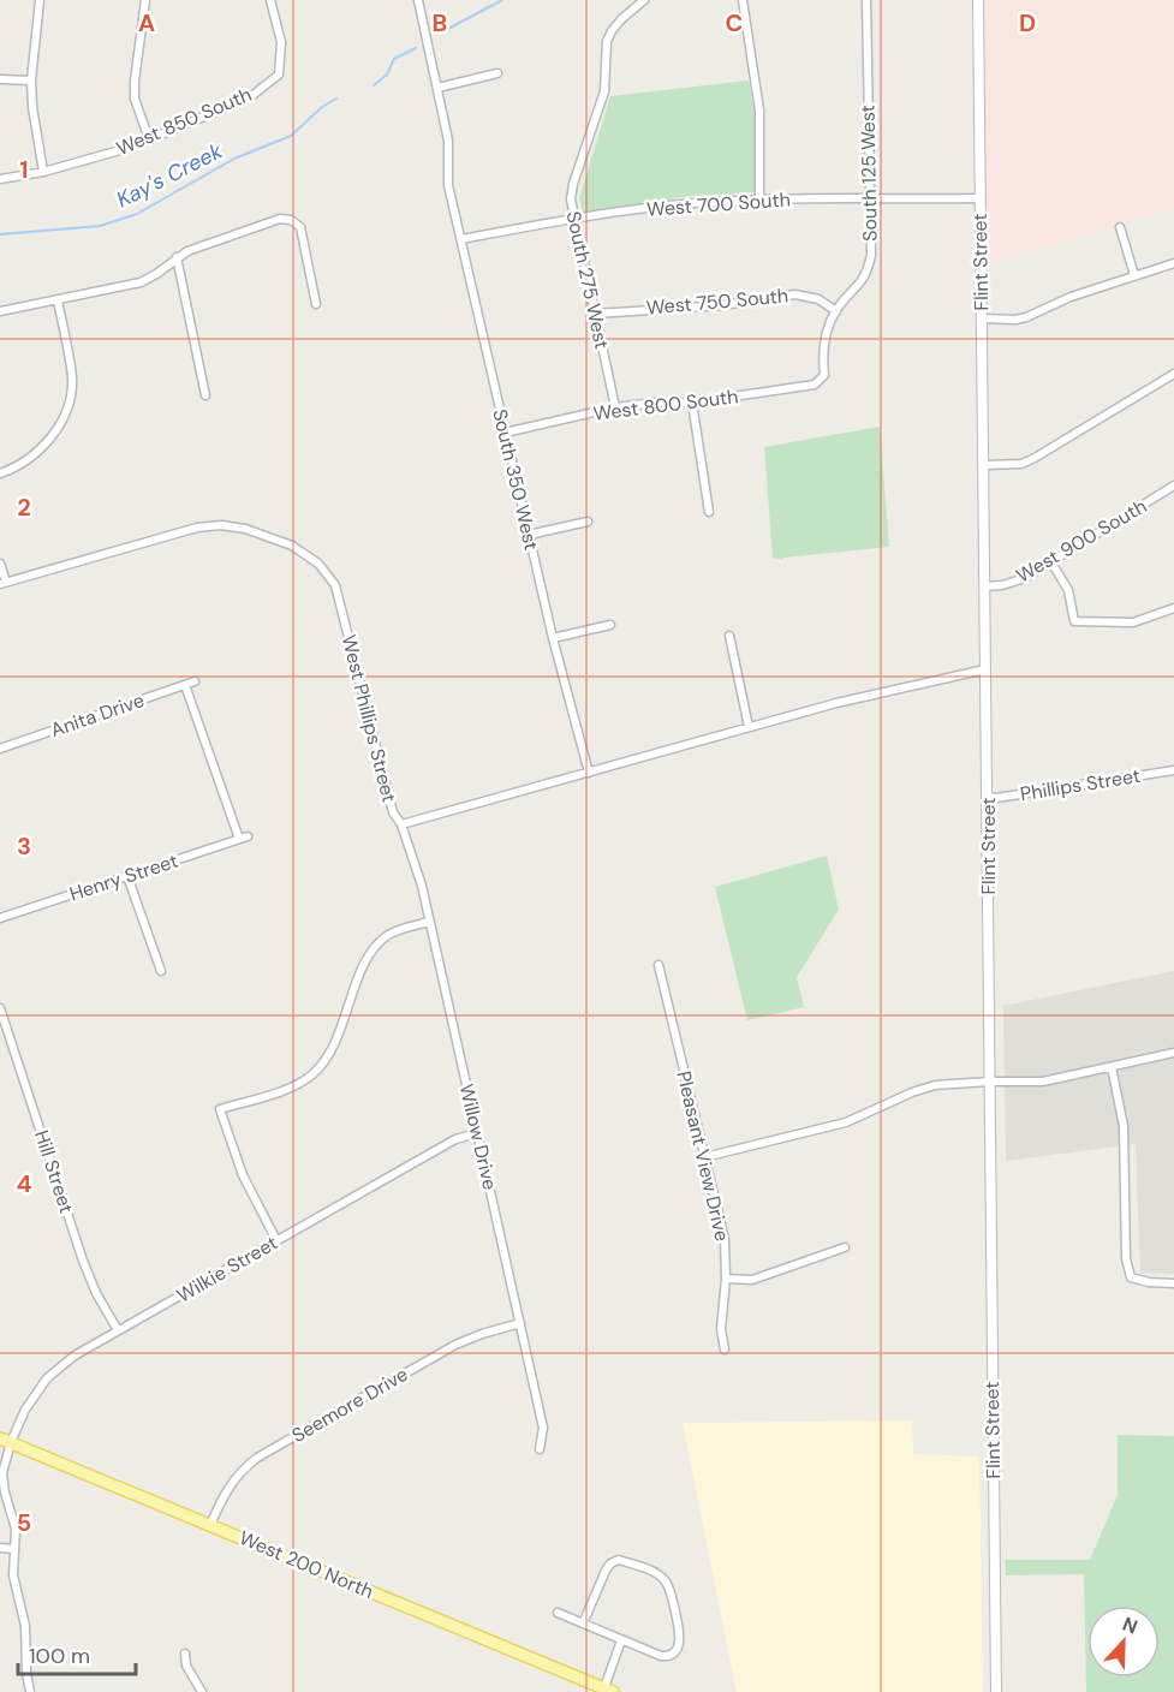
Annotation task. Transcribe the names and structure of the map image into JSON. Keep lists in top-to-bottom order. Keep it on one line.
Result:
{"streets":{"main road":["West 200 North"],"street":["West 850 South","South 125 West","West 700 South","Flint Street","South 275 West","West 750 South","West 800 South","South 350 West","West 900 South","Anita Drive","West Phillips Street","Phillips Street","Henry Street","Willow Drive","Pleasant View Drive","Hill Street","Wilkie Street","Seemore Drive"]},"crossings":[["South 125 West","West 700 South"],["South 125 West","West 750 South"],["South 125 West","West 800 South"],["West 700 South","Flint Street"],["West 700 South","South 275 West"],["West 700 South","South 350 West"],["Flint Street","West 900 South"],["Flint Street","West Phillips Street"],["Flint Street","Phillips Street"],["South 275 West","West 750 South"],["South 275 West","West 800 South"],["West 800 South","South 350 West"],["South 350 West","West Phillips Street"],["West Phillips Street","Willow Drive"],["Willow Drive","Wilkie Street"],["Willow Drive","Seemore Drive"],["Hill Street","Wilkie Street"],["Wilkie Street","West 200 North"],["Seemore Drive","West 200 North"]],"water":["Kay's Creek"],"scale_bar":"100 m","north":"top","grid":{"columns":["A","B","C","D"],"rows":["1","2","3","4","5"]}}
